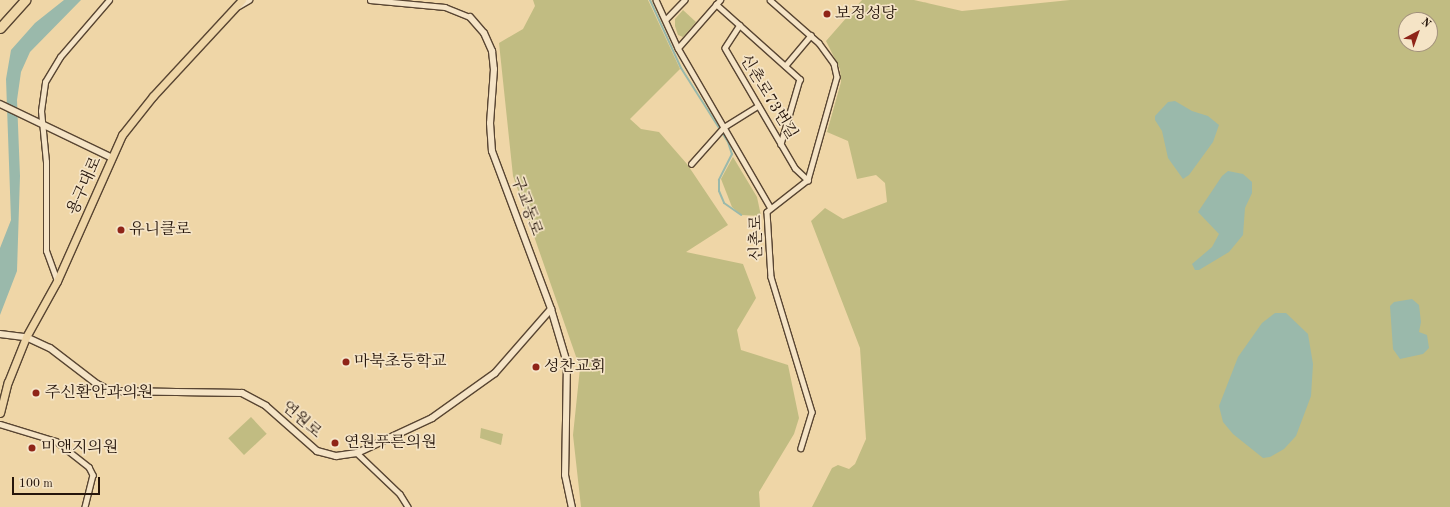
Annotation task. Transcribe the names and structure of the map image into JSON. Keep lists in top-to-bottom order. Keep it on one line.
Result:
{"streets":{"main road":["용구대로"],"street":["신촌로73번길","구교동로","신촌로","연원로"]},"crossings":[["용구대로","연원로"],["구교동로","연원로"]],"places":["보정성당","유니클로","마북초등학교","성찬교회","주신환안과의원","연원푸른의원","미앤지의원"],"scale_bar":"100 m","north":"top right"}
